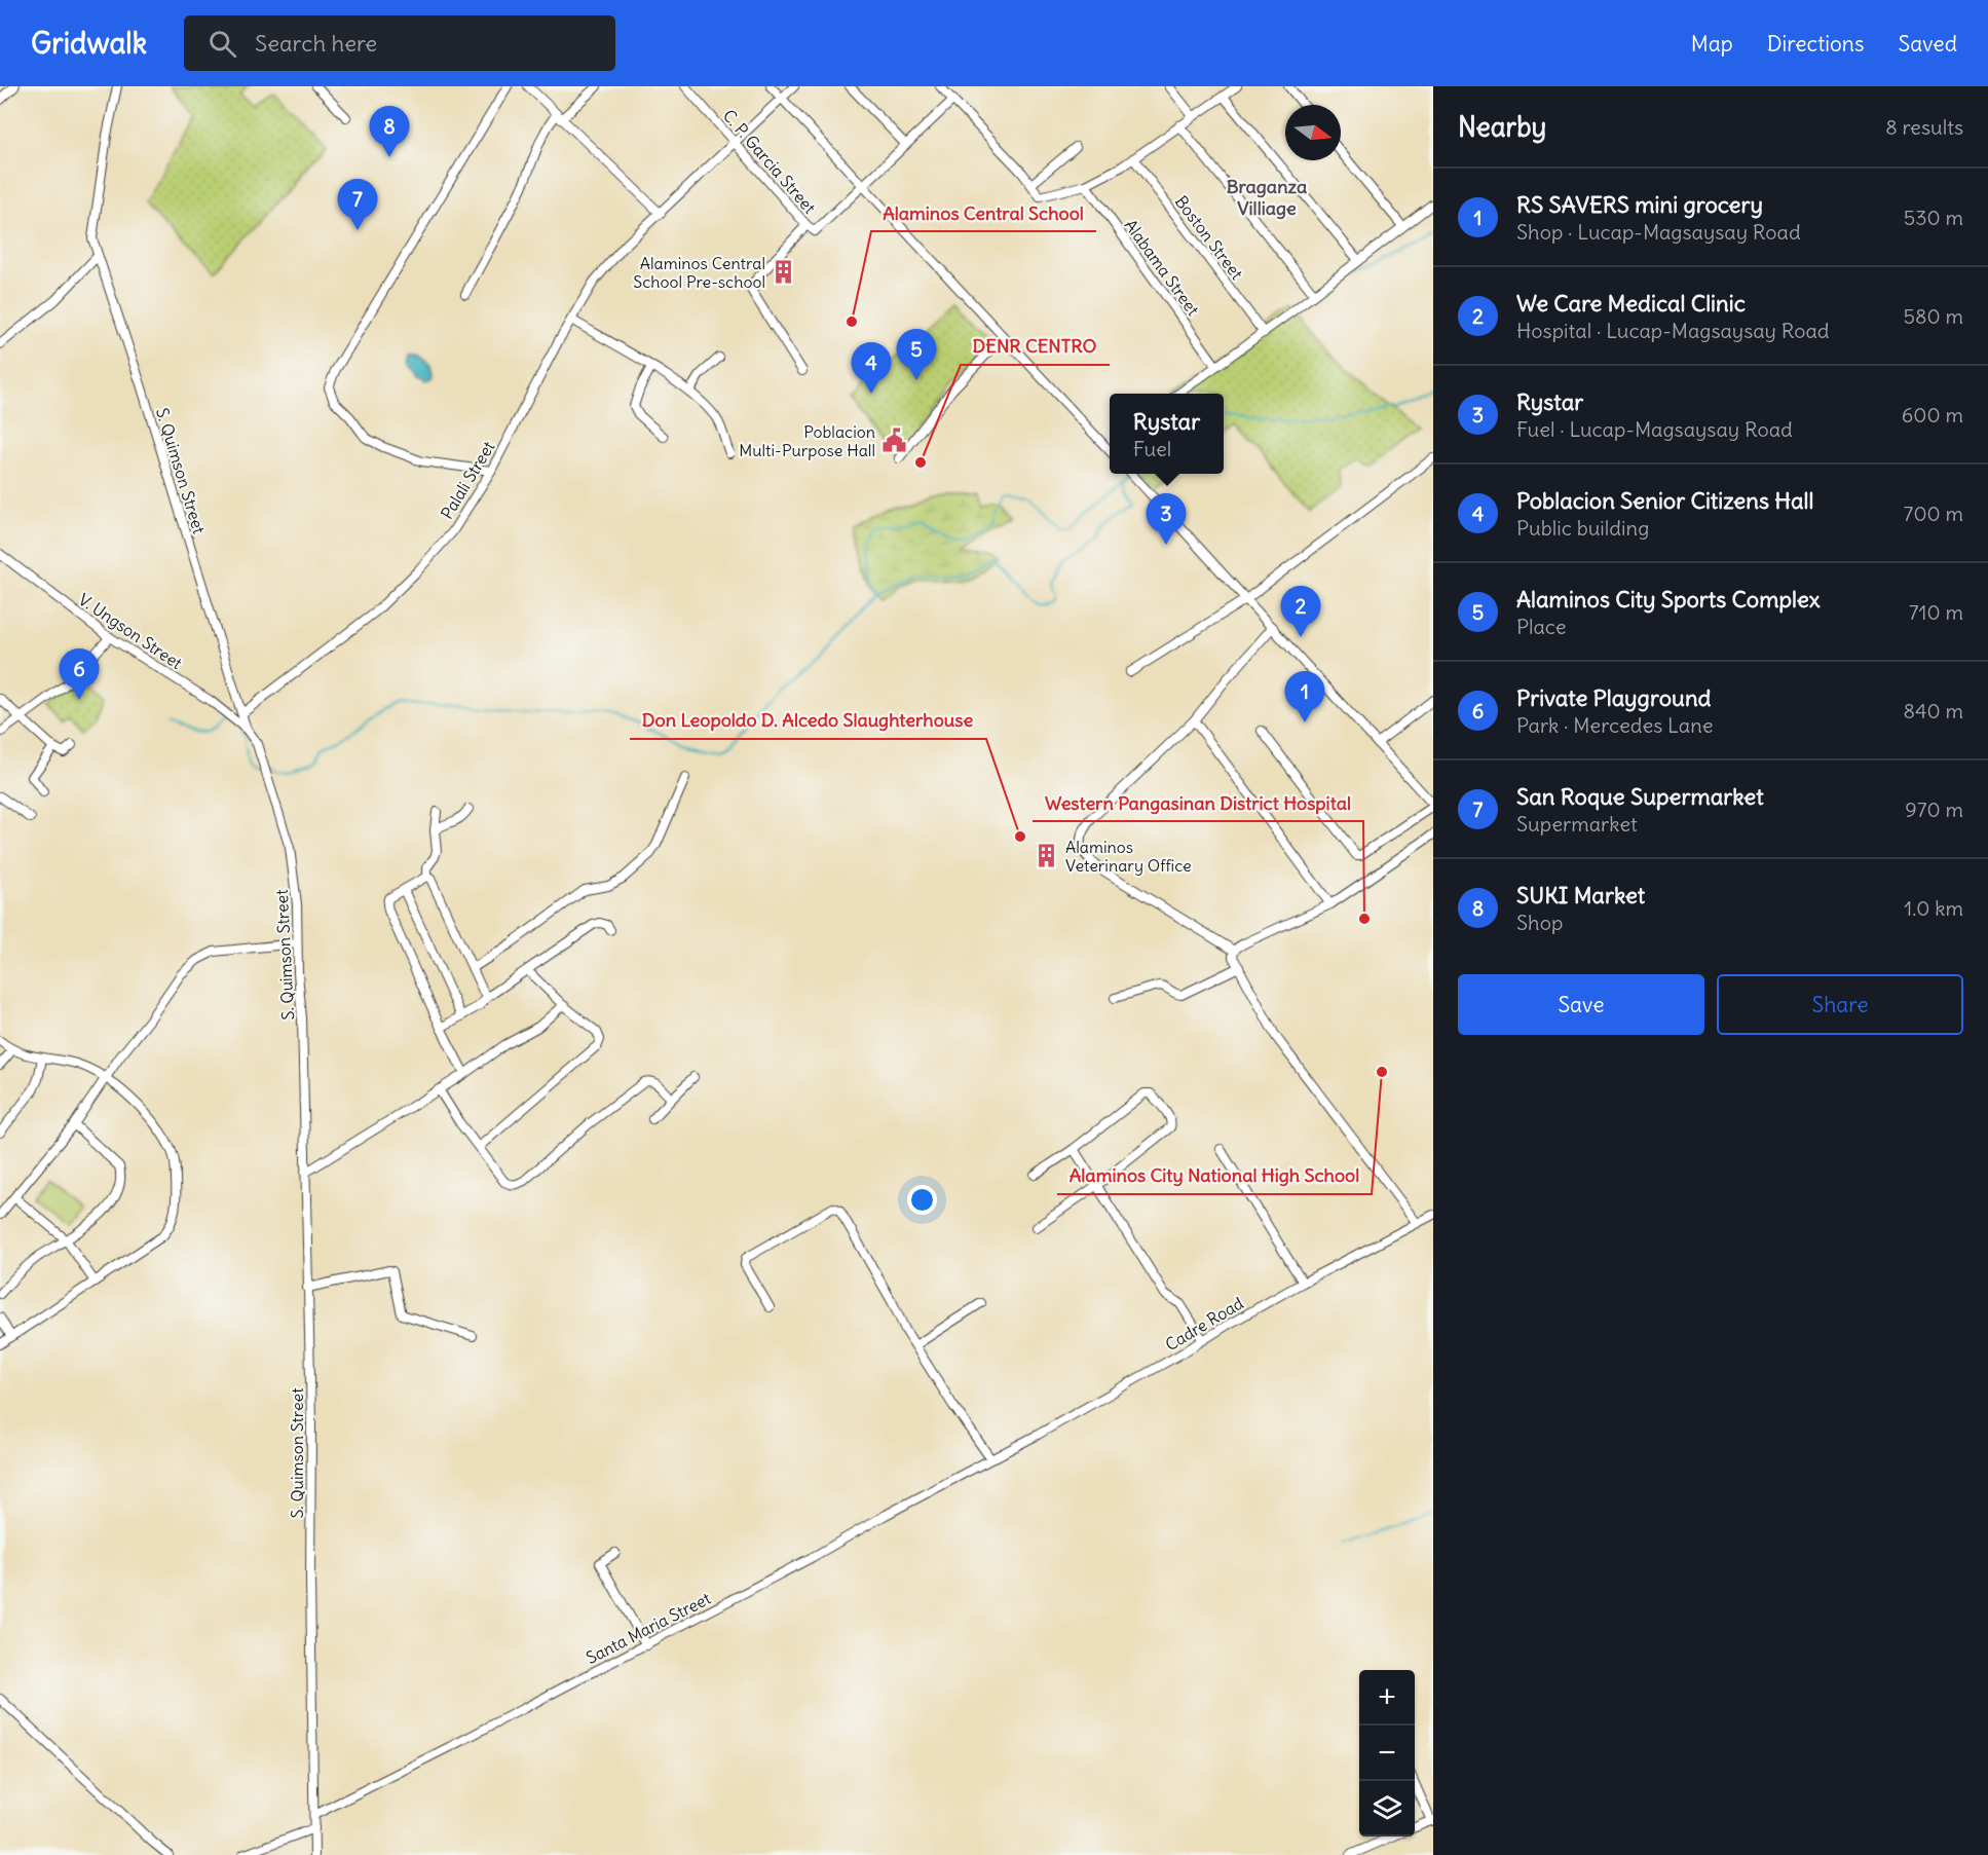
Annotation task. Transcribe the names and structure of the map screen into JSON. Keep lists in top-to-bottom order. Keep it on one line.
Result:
{"streets":{"street":["C. P. Garcia Street","Boston Street","Alabama Street","S. Quimson Street","Palali Street","V. Ungson Street","Cadre Road","Santa Maria Street"]},"crossings":[["C. P. Garcia Street","Palali Street"],["S. Quimson Street","Palali Street"],["S. Quimson Street","V. Ungson Street"],["S. Quimson Street","Santa Maria Street"],["Cadre Road","Santa Maria Street"]],"districts":["Braganza Villiage"],"places":{"building":["Alaminos Central School Pre-school","Alaminos Veterinary Office"],"other":["Alaminos Central School","DENR CENTRO","Don Leopoldo D. Alcedo Slaughterhouse","Western Pangasinan District Hospital","Alaminos City National High School"],"public building":["Poblacion Multi-Purpose Hall"]},"north":"right","page":{"header":"Gridwalk","search":"Search here","nav":["Map","Directions","Saved"],"heading":["Nearby","8 results"],"pins":["8","7","5","4","3","2","6","1"],"list":[{"mark":"1","name":"RS SAVERS mini grocery","note":"Shop · Lucap-Magsaysay Road","value":"530 m"},{"mark":"2","name":"We Care Medical Clinic","note":"Hospital · Lucap-Magsaysay Road","value":"580 m"},{"mark":"3","name":"Rystar","note":"Fuel · Lucap-Magsaysay Road","value":"600 m"},{"mark":"4","name":"Poblacion Senior Citizens Hall","note":"Public building","value":"700 m"},{"mark":"5","name":"Alaminos City Sports Complex","note":"Place","value":"710 m"},{"mark":"6","name":"Private Playground","note":"Park · Mercedes Lane","value":"840 m"},{"mark":"7","name":"San Roque Supermarket","note":"Supermarket","value":"970 m"},{"mark":"8","name":"SUKI Market","note":"Shop","value":"1.0 km"}],"popup":["Rystar","Fuel"],"buttons":["Save","Share"],"map_buttons":["+","−"]}}
